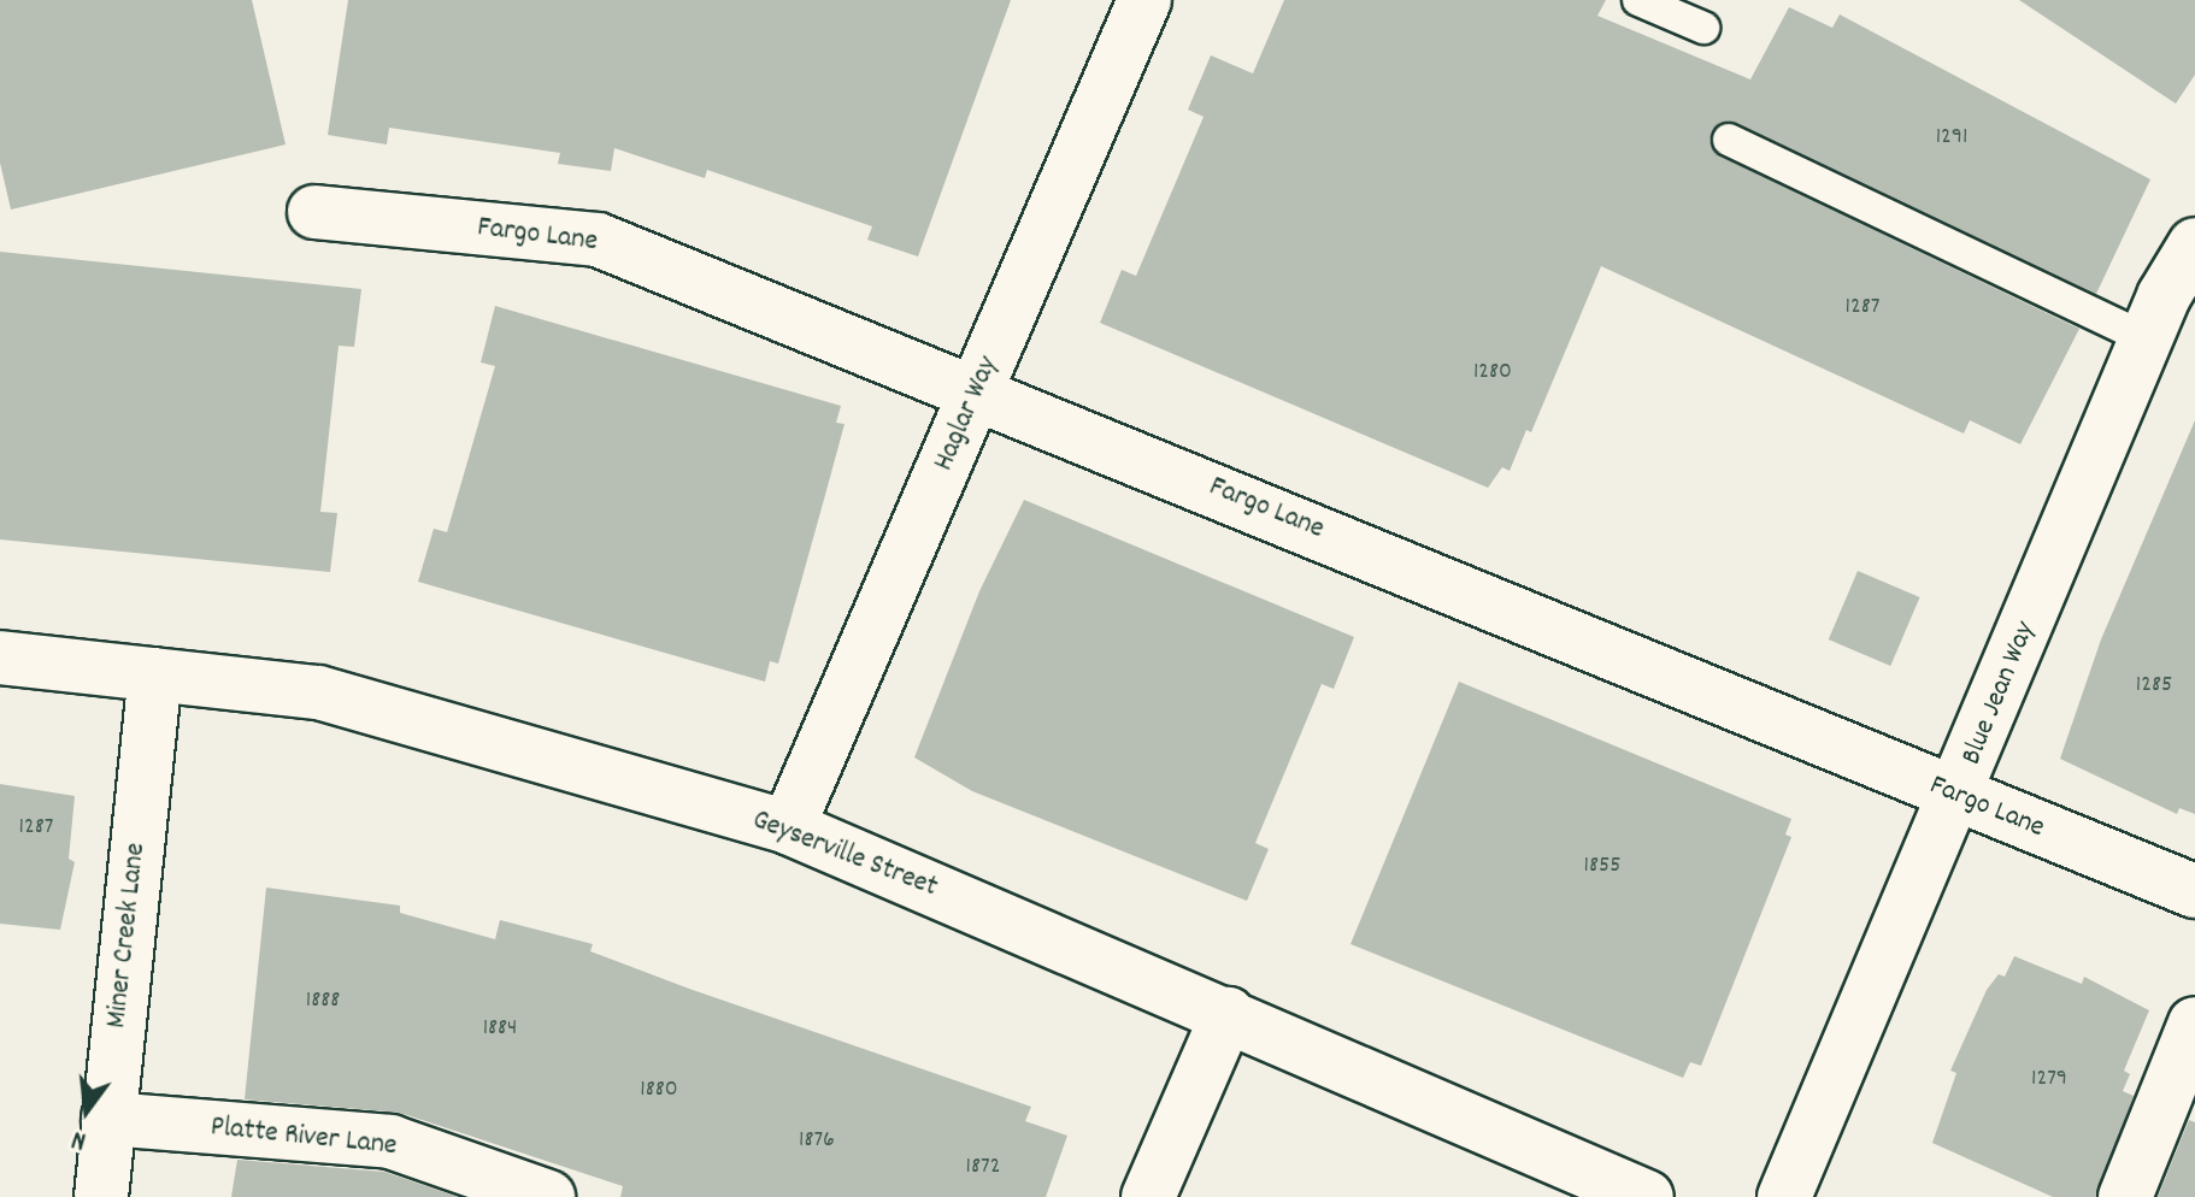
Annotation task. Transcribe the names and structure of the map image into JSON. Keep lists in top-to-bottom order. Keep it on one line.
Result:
{"streets":{"street":["Fargo Lane","Haglar Way","Blue Jean Way","Geyserville Street","Miner Creek Lane","Platte River Lane"]},"crossings":[["Fargo Lane","Haglar Way"],["Fargo Lane","Blue Jean Way"],["Haglar Way","Geyserville Street"],["Geyserville Street","Miner Creek Lane"],["Miner Creek Lane","Platte River Lane"]],"house_numbers":["1291","1287","1280","1285","1287","1855","1888","1884","1279","1880","1876","1872"],"north":"bottom"}
